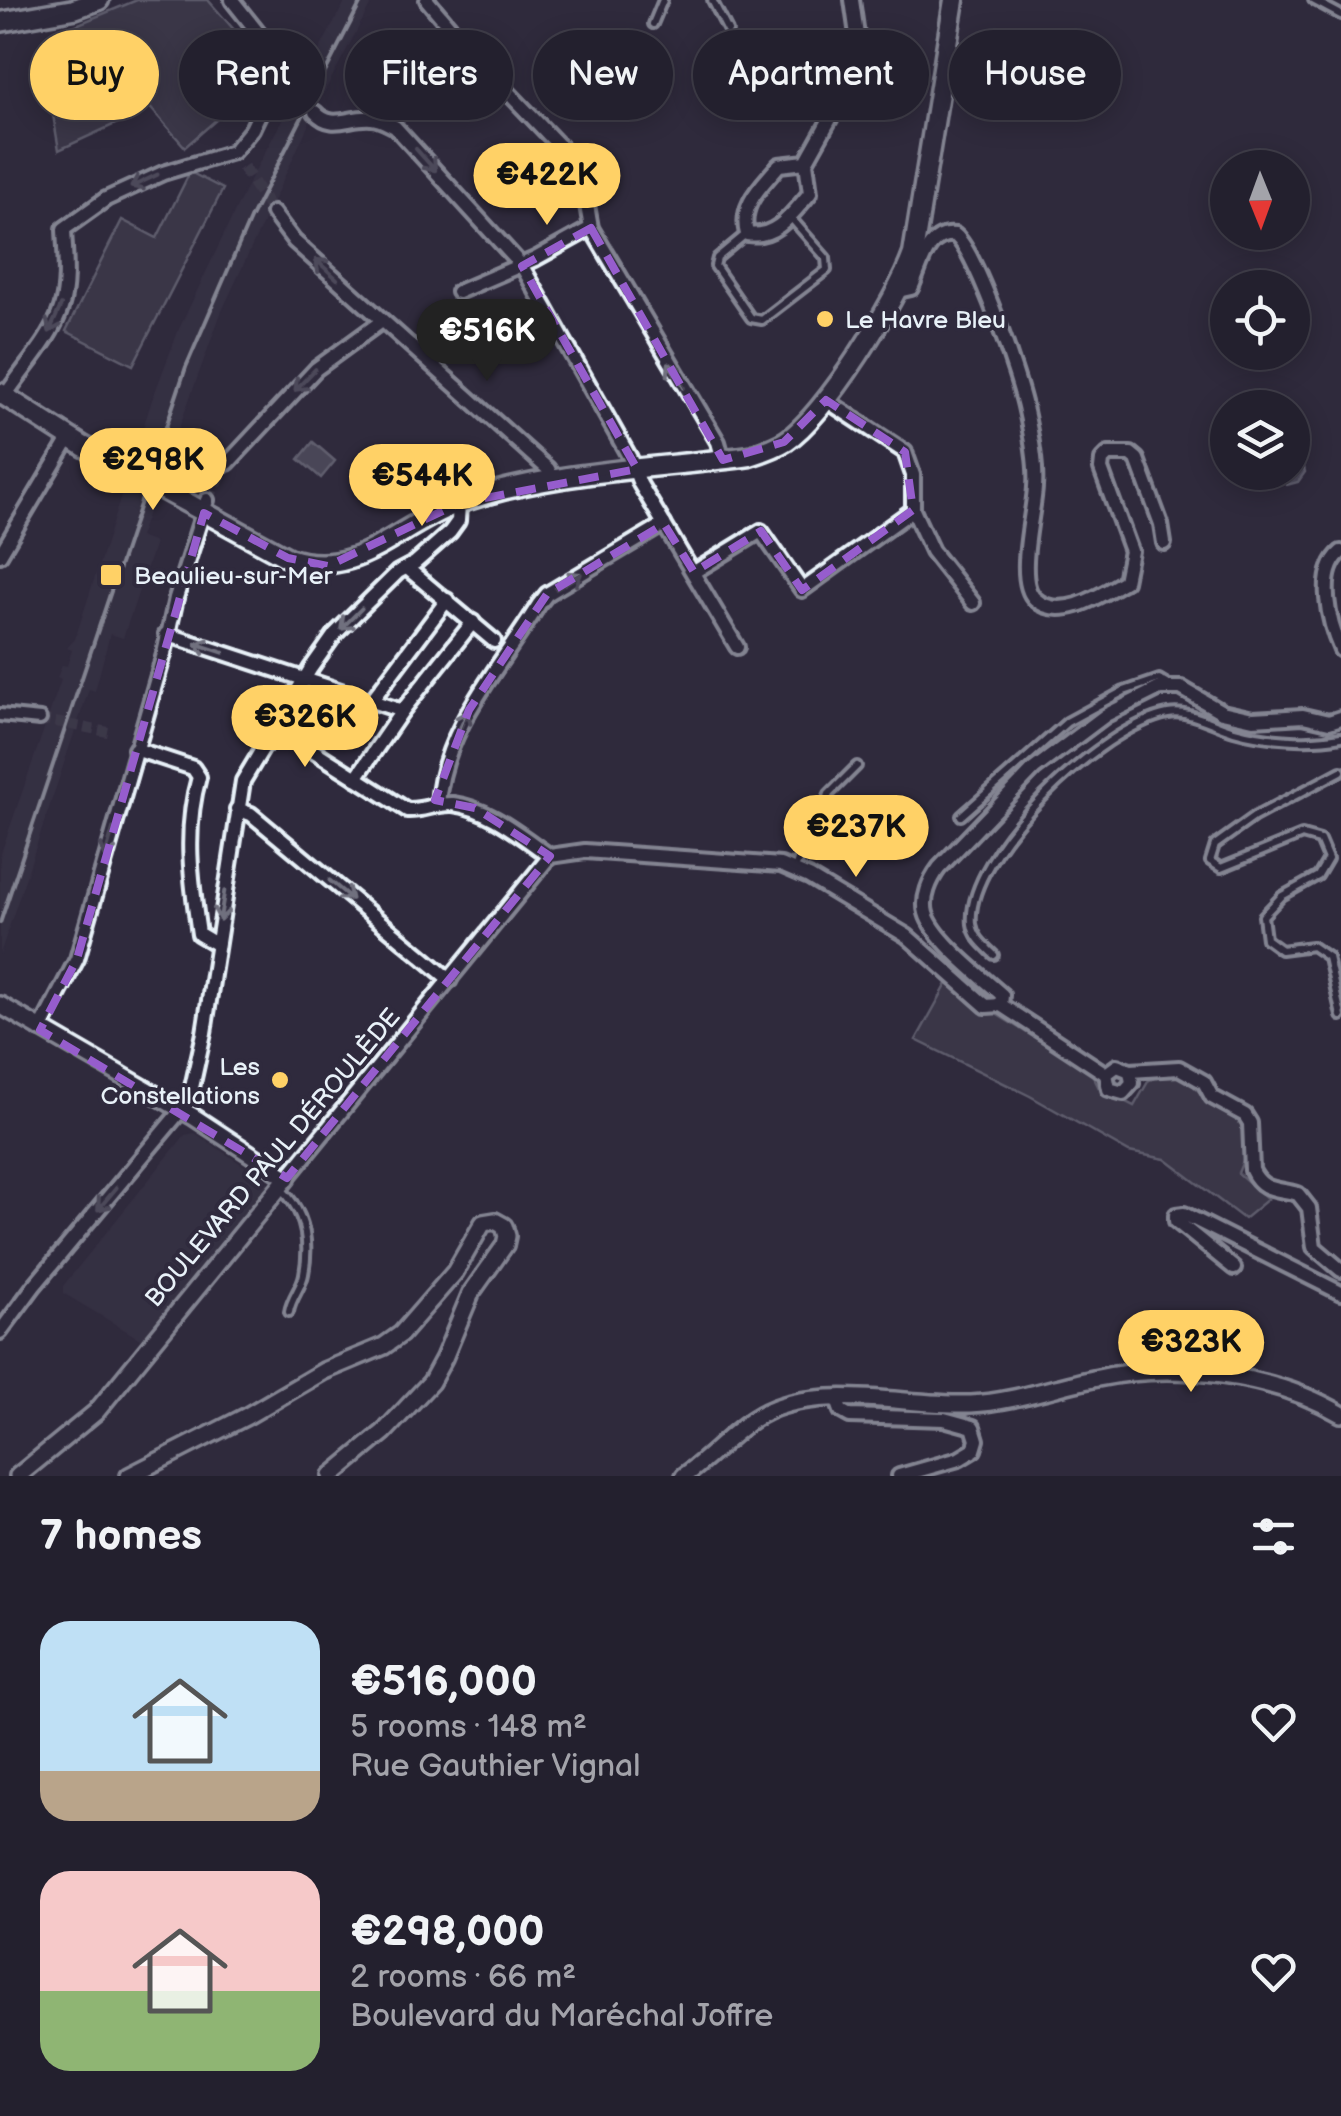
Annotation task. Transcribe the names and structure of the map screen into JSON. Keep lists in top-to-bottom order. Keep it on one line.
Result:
{"streets":{"street":["BOULEVARD PAUL DÉROULÈDE"]},"places":{"other":["Le Havre Bleu","Les Constellations"],"transit":["Beaulieu-sur-Mer"]},"north":"bottom","page":{"chip":["Buy","Rent","Filters","New","Apartment","House"],"price":["€422K","€516K","€298K","€544K","€326K","€237K","€323K"],"heading":"7 homes","list":[{"name":"€516,000","note":"5 rooms · 148 m² · Rue Gauthier Vignal"},{"name":"€298,000","note":"2 rooms · 66 m² · Boulevard du Maréchal Joffre"}]}}
